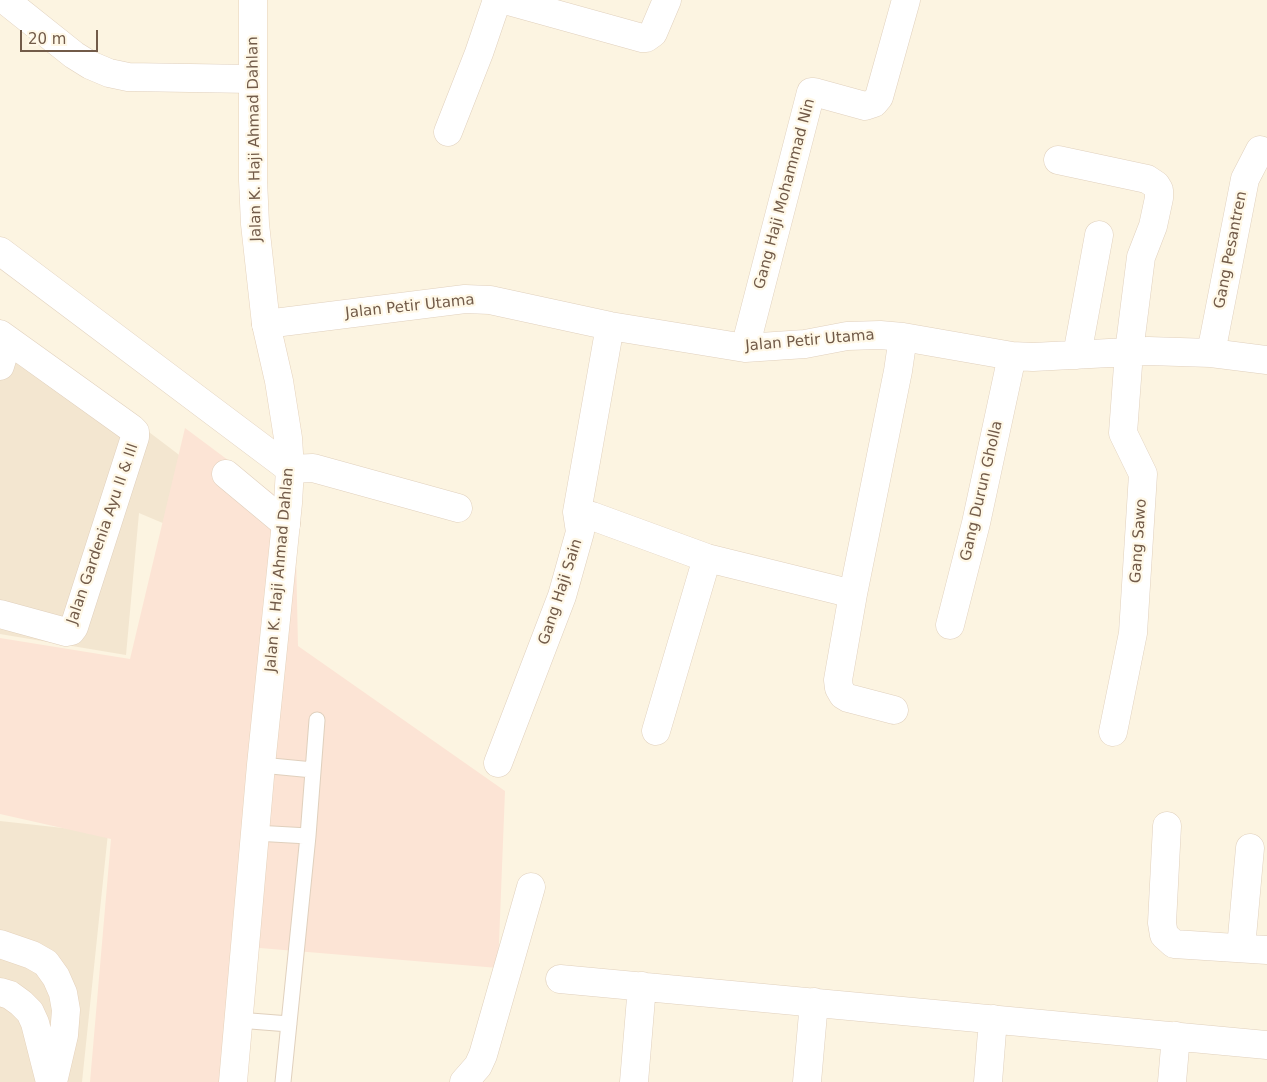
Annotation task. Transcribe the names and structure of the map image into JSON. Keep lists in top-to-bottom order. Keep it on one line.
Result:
{"streets":{"street":["Jalan K. Haji Ahmad Dahlan","Gang Haji Mohammad Nin","Gang Pesantren","Jalan Petir Utama","Gang Durun Gholla","Jalan Gardenia Ayu II & III","Gang Sawo","Gang Haji Sain"]},"crossings":[["Jalan K. Haji Ahmad Dahlan","Jalan Petir Utama"],["Gang Haji Mohammad Nin","Jalan Petir Utama"],["Gang Pesantren","Jalan Petir Utama"],["Jalan Petir Utama","Gang Durun Gholla"],["Jalan Petir Utama","Gang Sawo"],["Jalan Petir Utama","Gang Haji Sain"]],"scale_bar":"20 m"}
